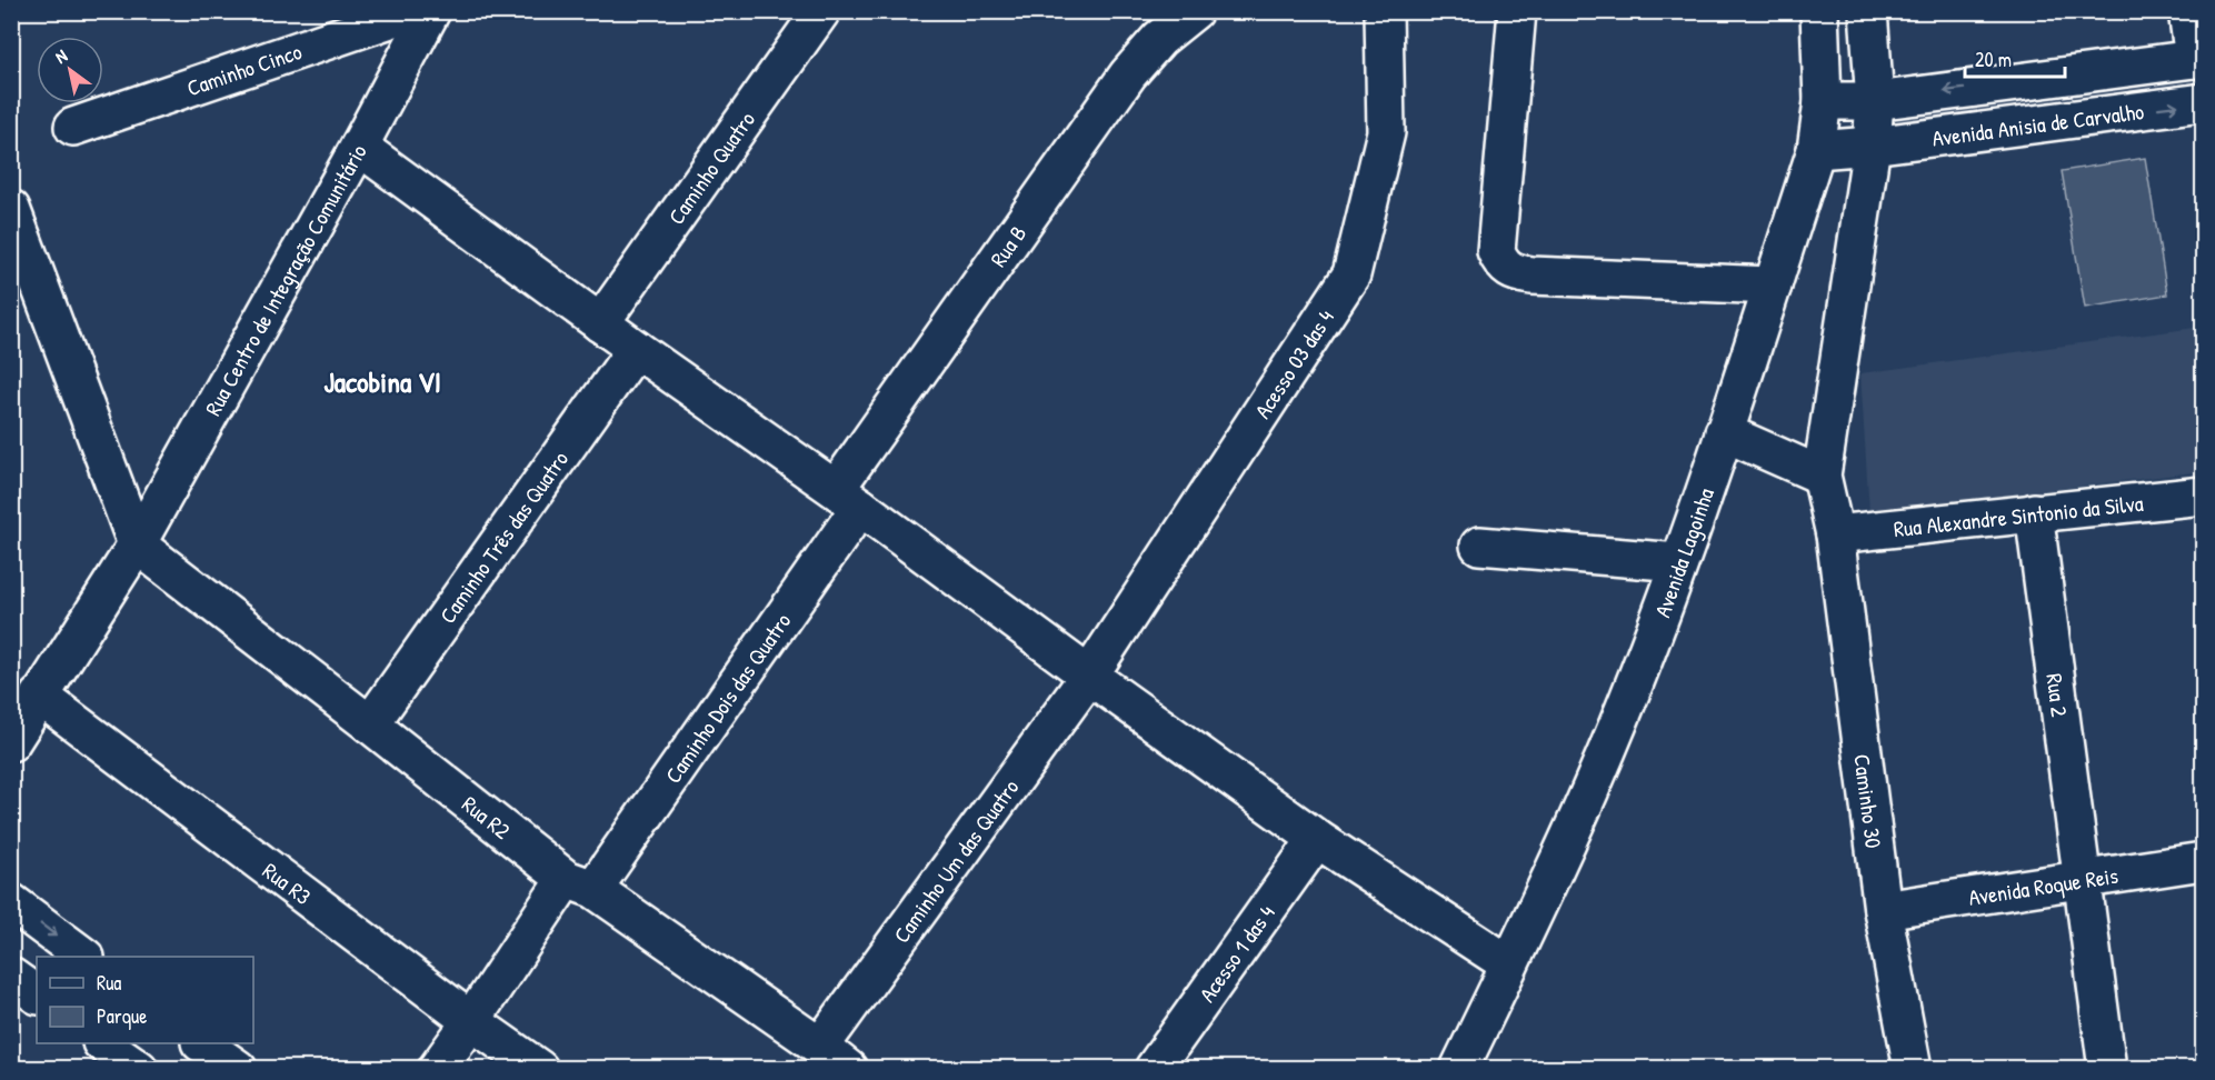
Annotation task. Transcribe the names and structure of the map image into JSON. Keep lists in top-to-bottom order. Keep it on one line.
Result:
{"streets":{"street":["Caminho Cinco","Avenida Anisia de Carvalho","Caminho Quatro","Rua B","Rua Centro de Integração Comunitário","Acesso 03 das 4","Rua Alexandre Sintonio da Silva","Caminho Três das Quatro","Avenida Lagoinha","Rua 2","Caminho Dois das Quatro","Caminho 30","Rua R2","Caminho Um das Quatro","Rua R3","Avenida Roque Reis","Acesso 1 das 4"]},"crossings":[["Avenida Anisia de Carvalho","Avenida Lagoinha"],["Rua B","Caminho Dois das Quatro"],["Rua Centro de Integração Comunitário","Rua R2"],["Rua Centro de Integração Comunitário","Rua R3"],["Acesso 03 das 4","Caminho Um das Quatro"],["Rua Alexandre Sintonio da Silva","Rua 2"],["Rua Alexandre Sintonio da Silva","Caminho 30"],["Caminho Três das Quatro","Rua R2"],["Rua 2","Avenida Roque Reis"],["Caminho Dois das Quatro","Rua R2"],["Caminho Dois das Quatro","Rua R3"],["Caminho 30","Avenida Roque Reis"],["Rua R2","Caminho Um das Quatro"]],"districts":["Jacobina VI"],"legend":["Rua","Parque"],"scale_bar":"20 m","north":"top left"}
